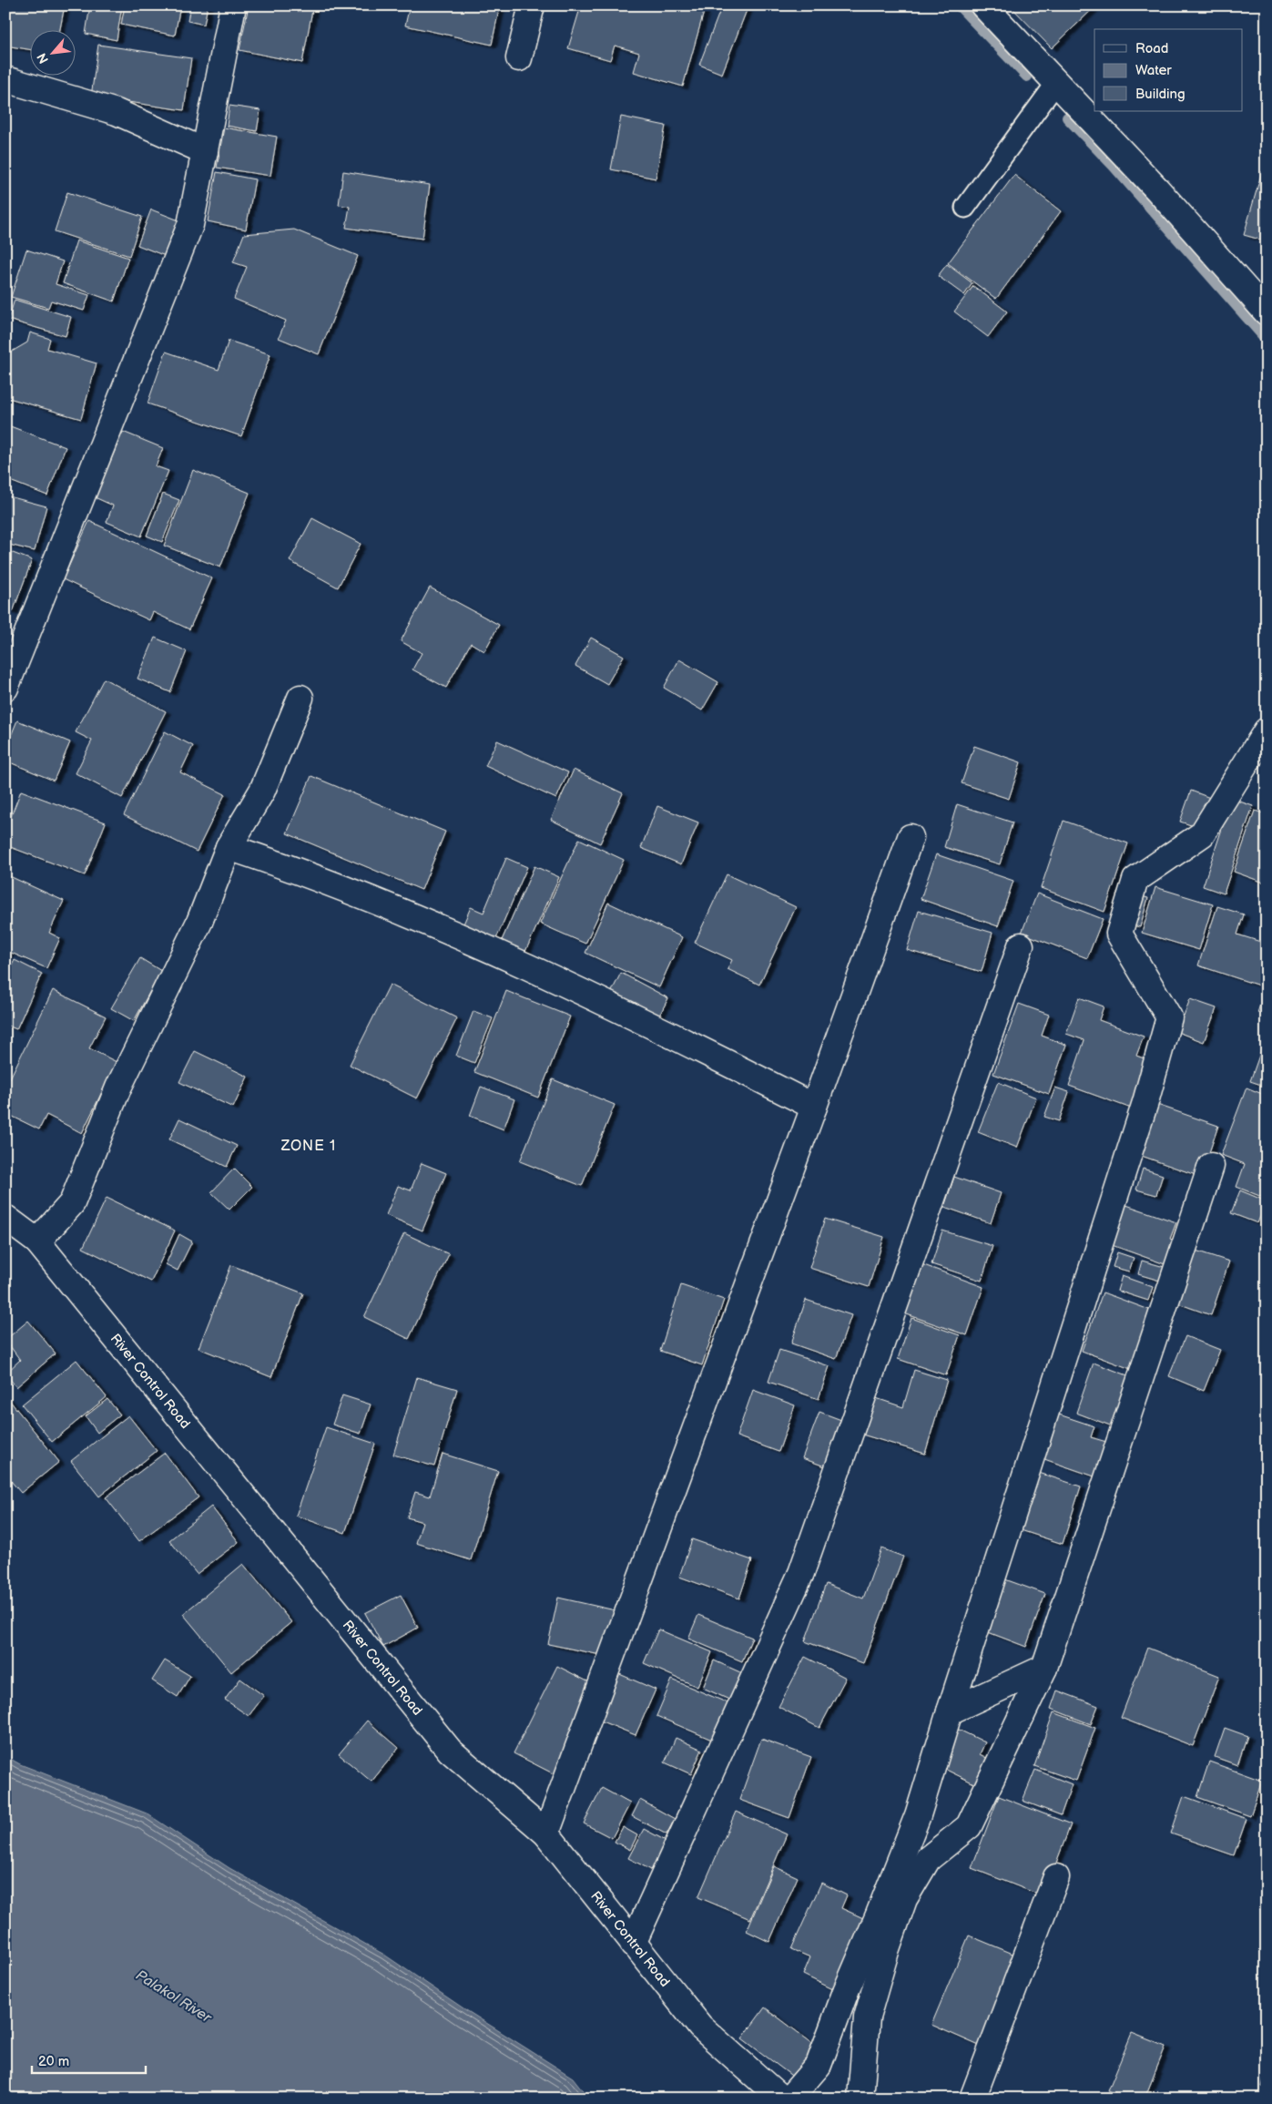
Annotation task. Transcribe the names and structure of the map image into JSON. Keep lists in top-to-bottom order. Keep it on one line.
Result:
{"streets":{"street":["River Control Road"]},"districts":["ZONE 1"],"water":["Palakol River"],"legend":["Road","Water","Building"],"scale_bar":"20 m","north":"bottom left"}
